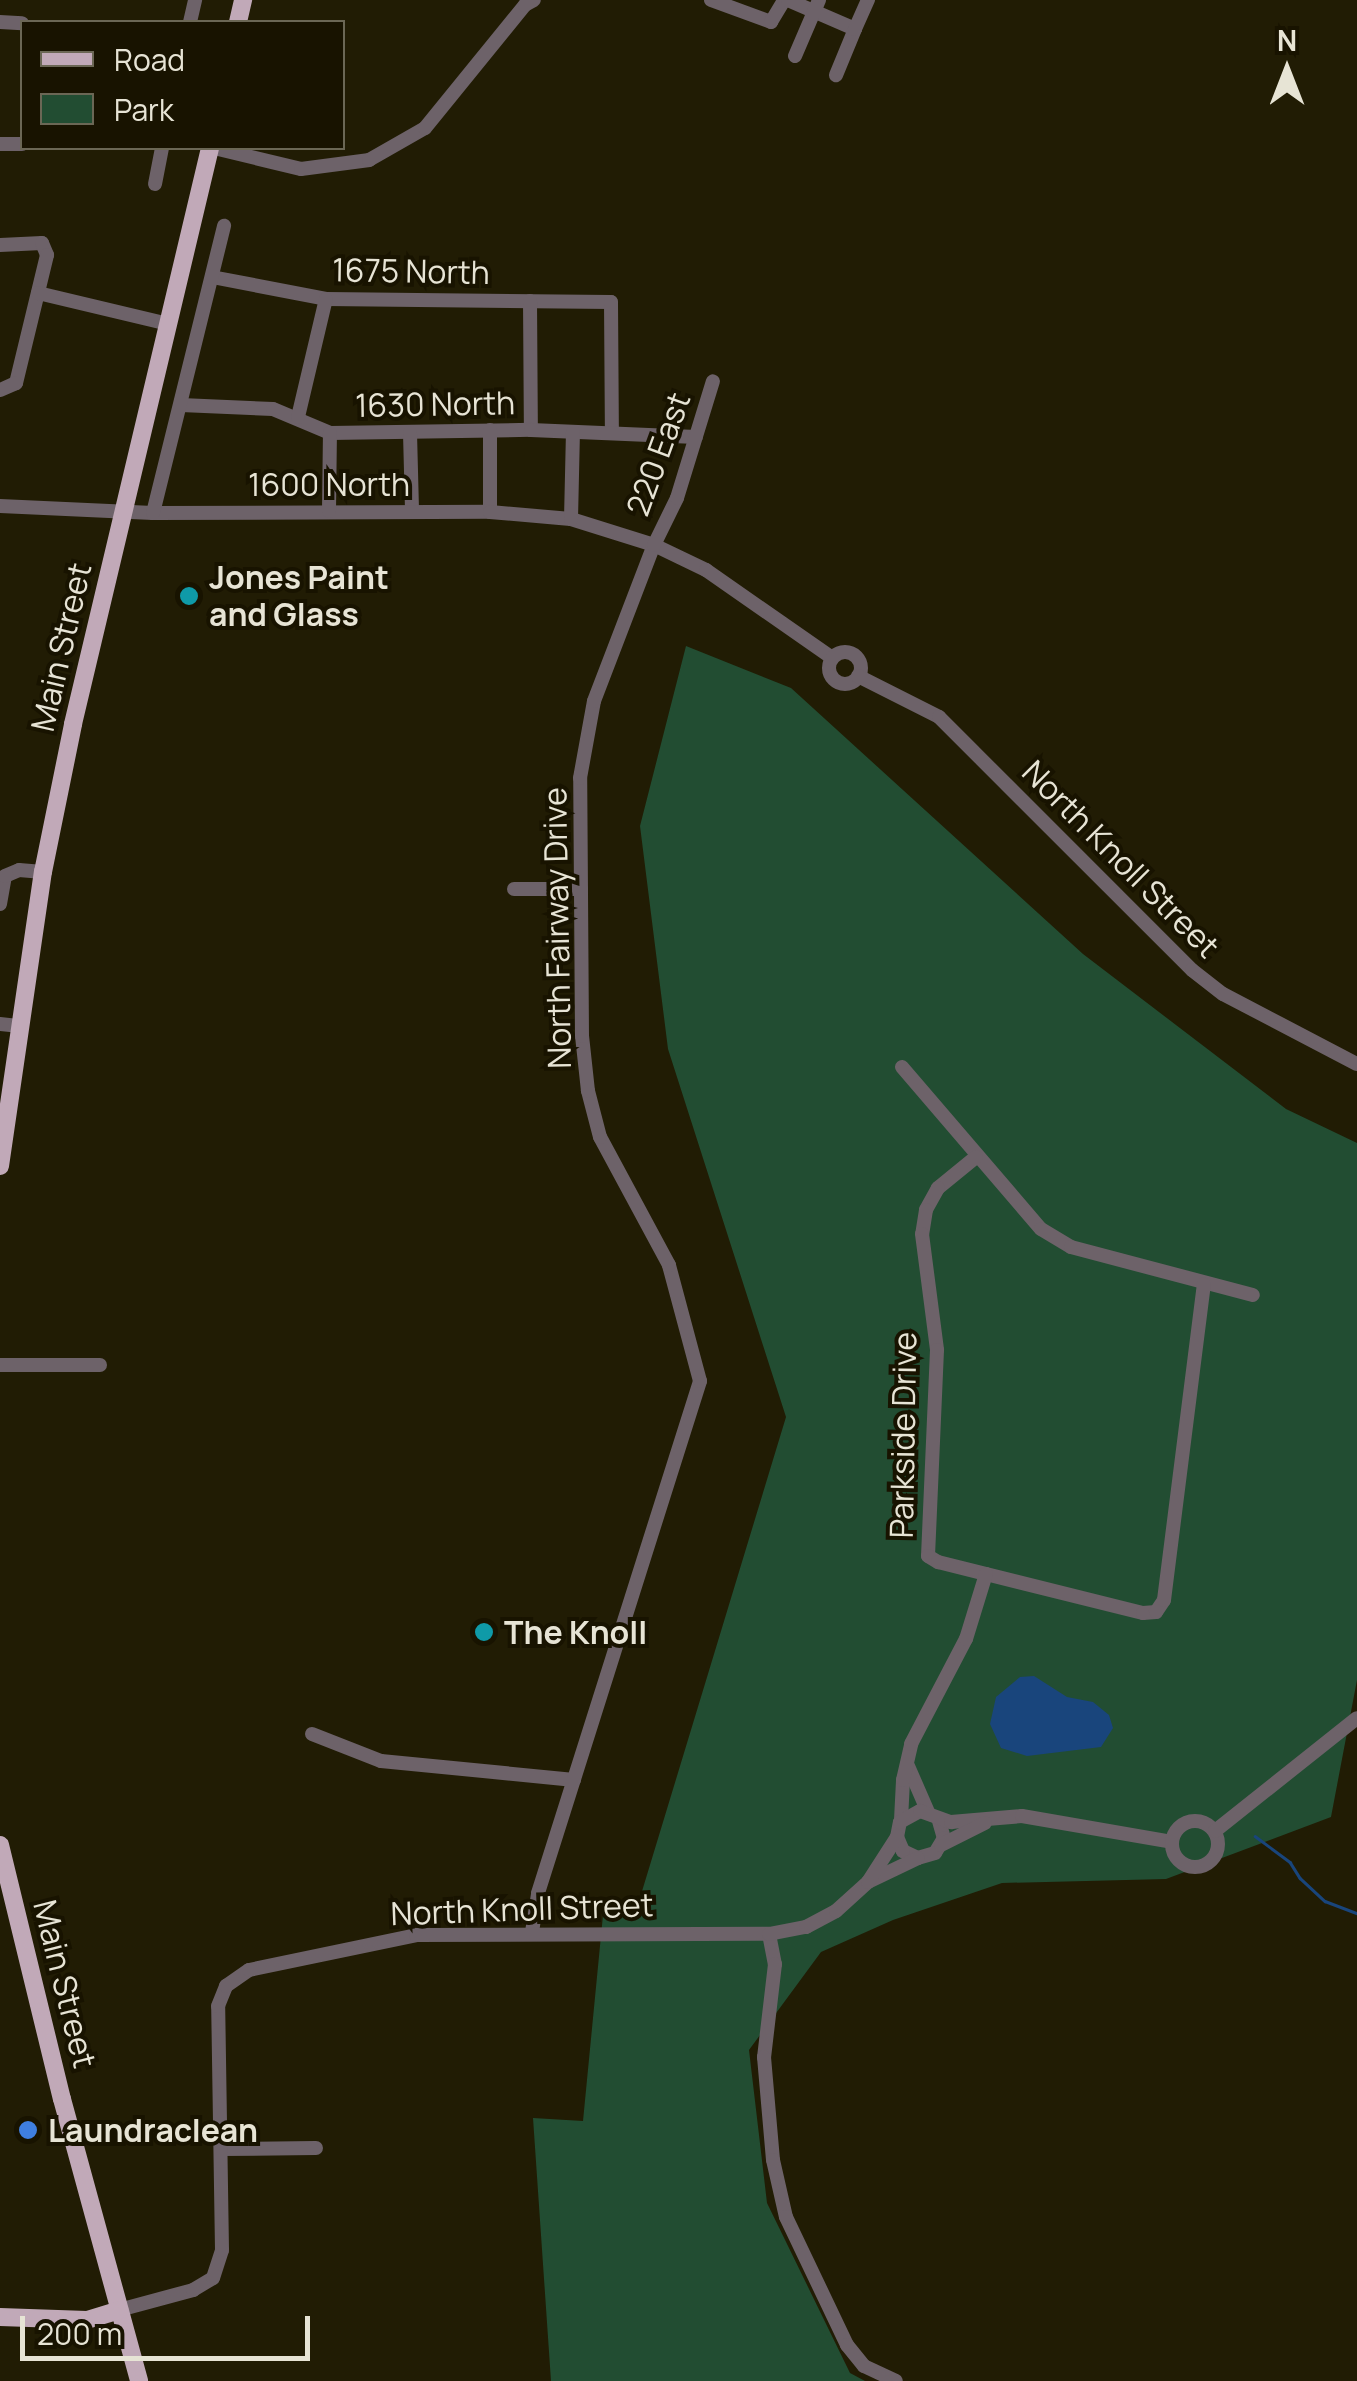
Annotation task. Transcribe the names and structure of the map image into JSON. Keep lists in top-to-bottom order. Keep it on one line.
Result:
{"streets":{"main road":["Main Street"],"street":["1675 North","1630 North","220 East","1600 North","North Knoll Street","North Fairway Drive","Parkside Drive"]},"crossings":[["1675 North","1630 North"],["1630 North","220 East"],["220 East","1600 North"],["220 East","North Knoll Street"],["220 East","North Fairway Drive"],["1600 North","Main Street"],["1600 North","North Knoll Street"],["1600 North","North Fairway Drive"],["Main Street","North Knoll Street"],["North Knoll Street","North Fairway Drive"]],"places":["Jones Paint and Glass","The Knoll","Laundraclean"],"legend":["Road","Park"],"scale_bar":"200 m","north":"top"}
